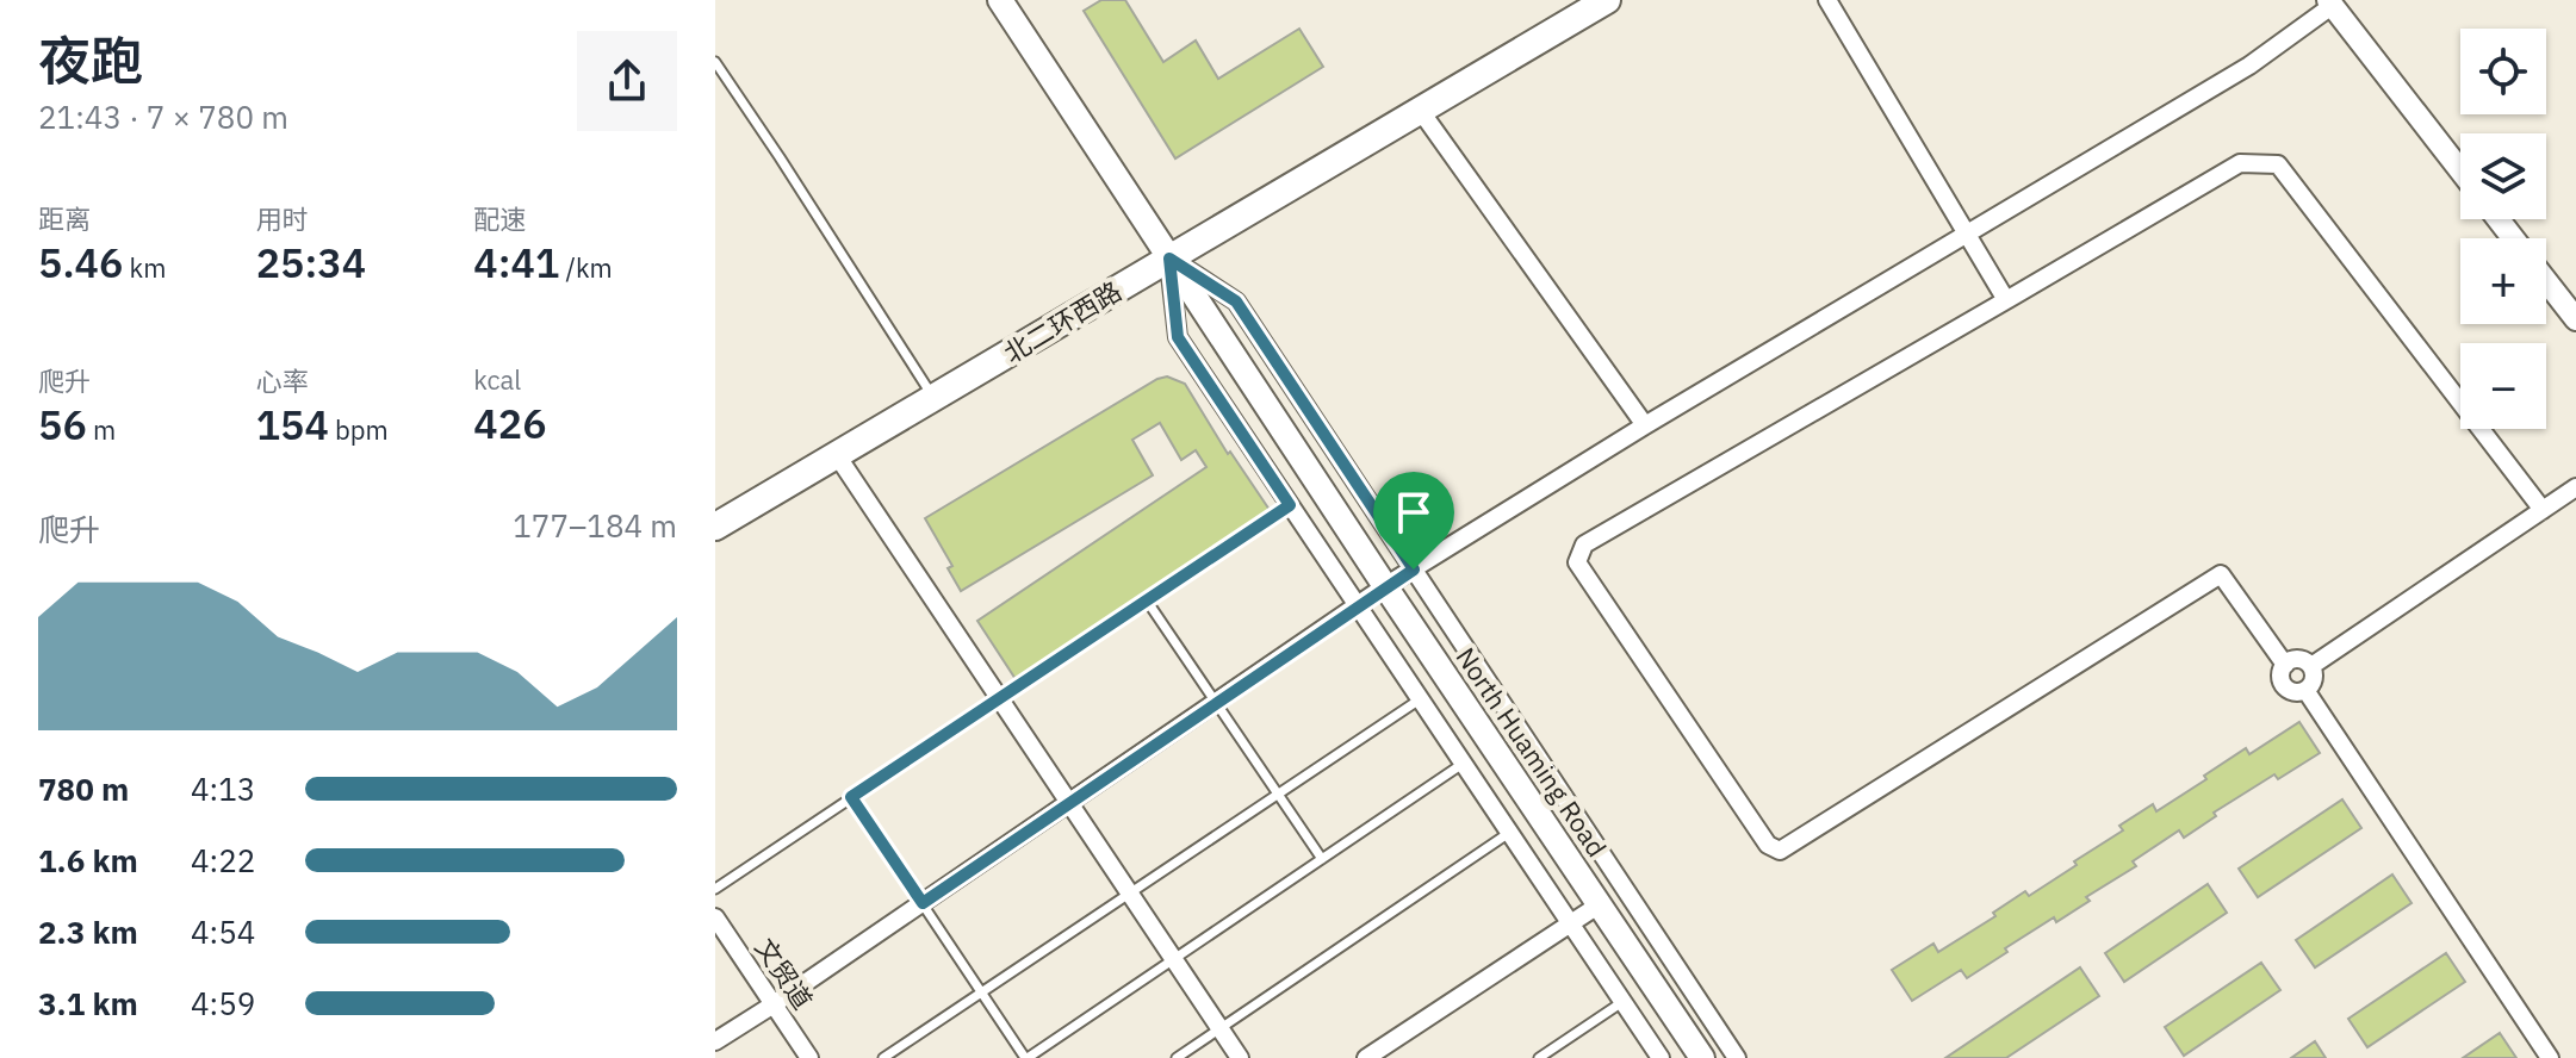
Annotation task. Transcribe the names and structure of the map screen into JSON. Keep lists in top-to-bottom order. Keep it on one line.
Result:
{"streets":{"highway":["北二环西路"],"main road":["North Huaming Road"],"street":["文贸道"]},"crossings":[["北二环西路","North Huaming Road"]],"page":{"heading":["夜跑","21:43 · 7 × 780 m"],"map_buttons":["+","−"],"stats":[["距离","5.46 km"],["用时","25:34"],["配速","4:41 /km"],["爬升","56 m"],["心率","154 bpm"],["kcal","426"]],"chart":["爬升","177–184 m"],"list":[{"name":"780 m","note":"4:13"},{"name":"1.6 km","note":"4:22"},{"name":"2.3 km","note":"4:54"},{"name":"3.1 km","note":"4:59"}]}}
